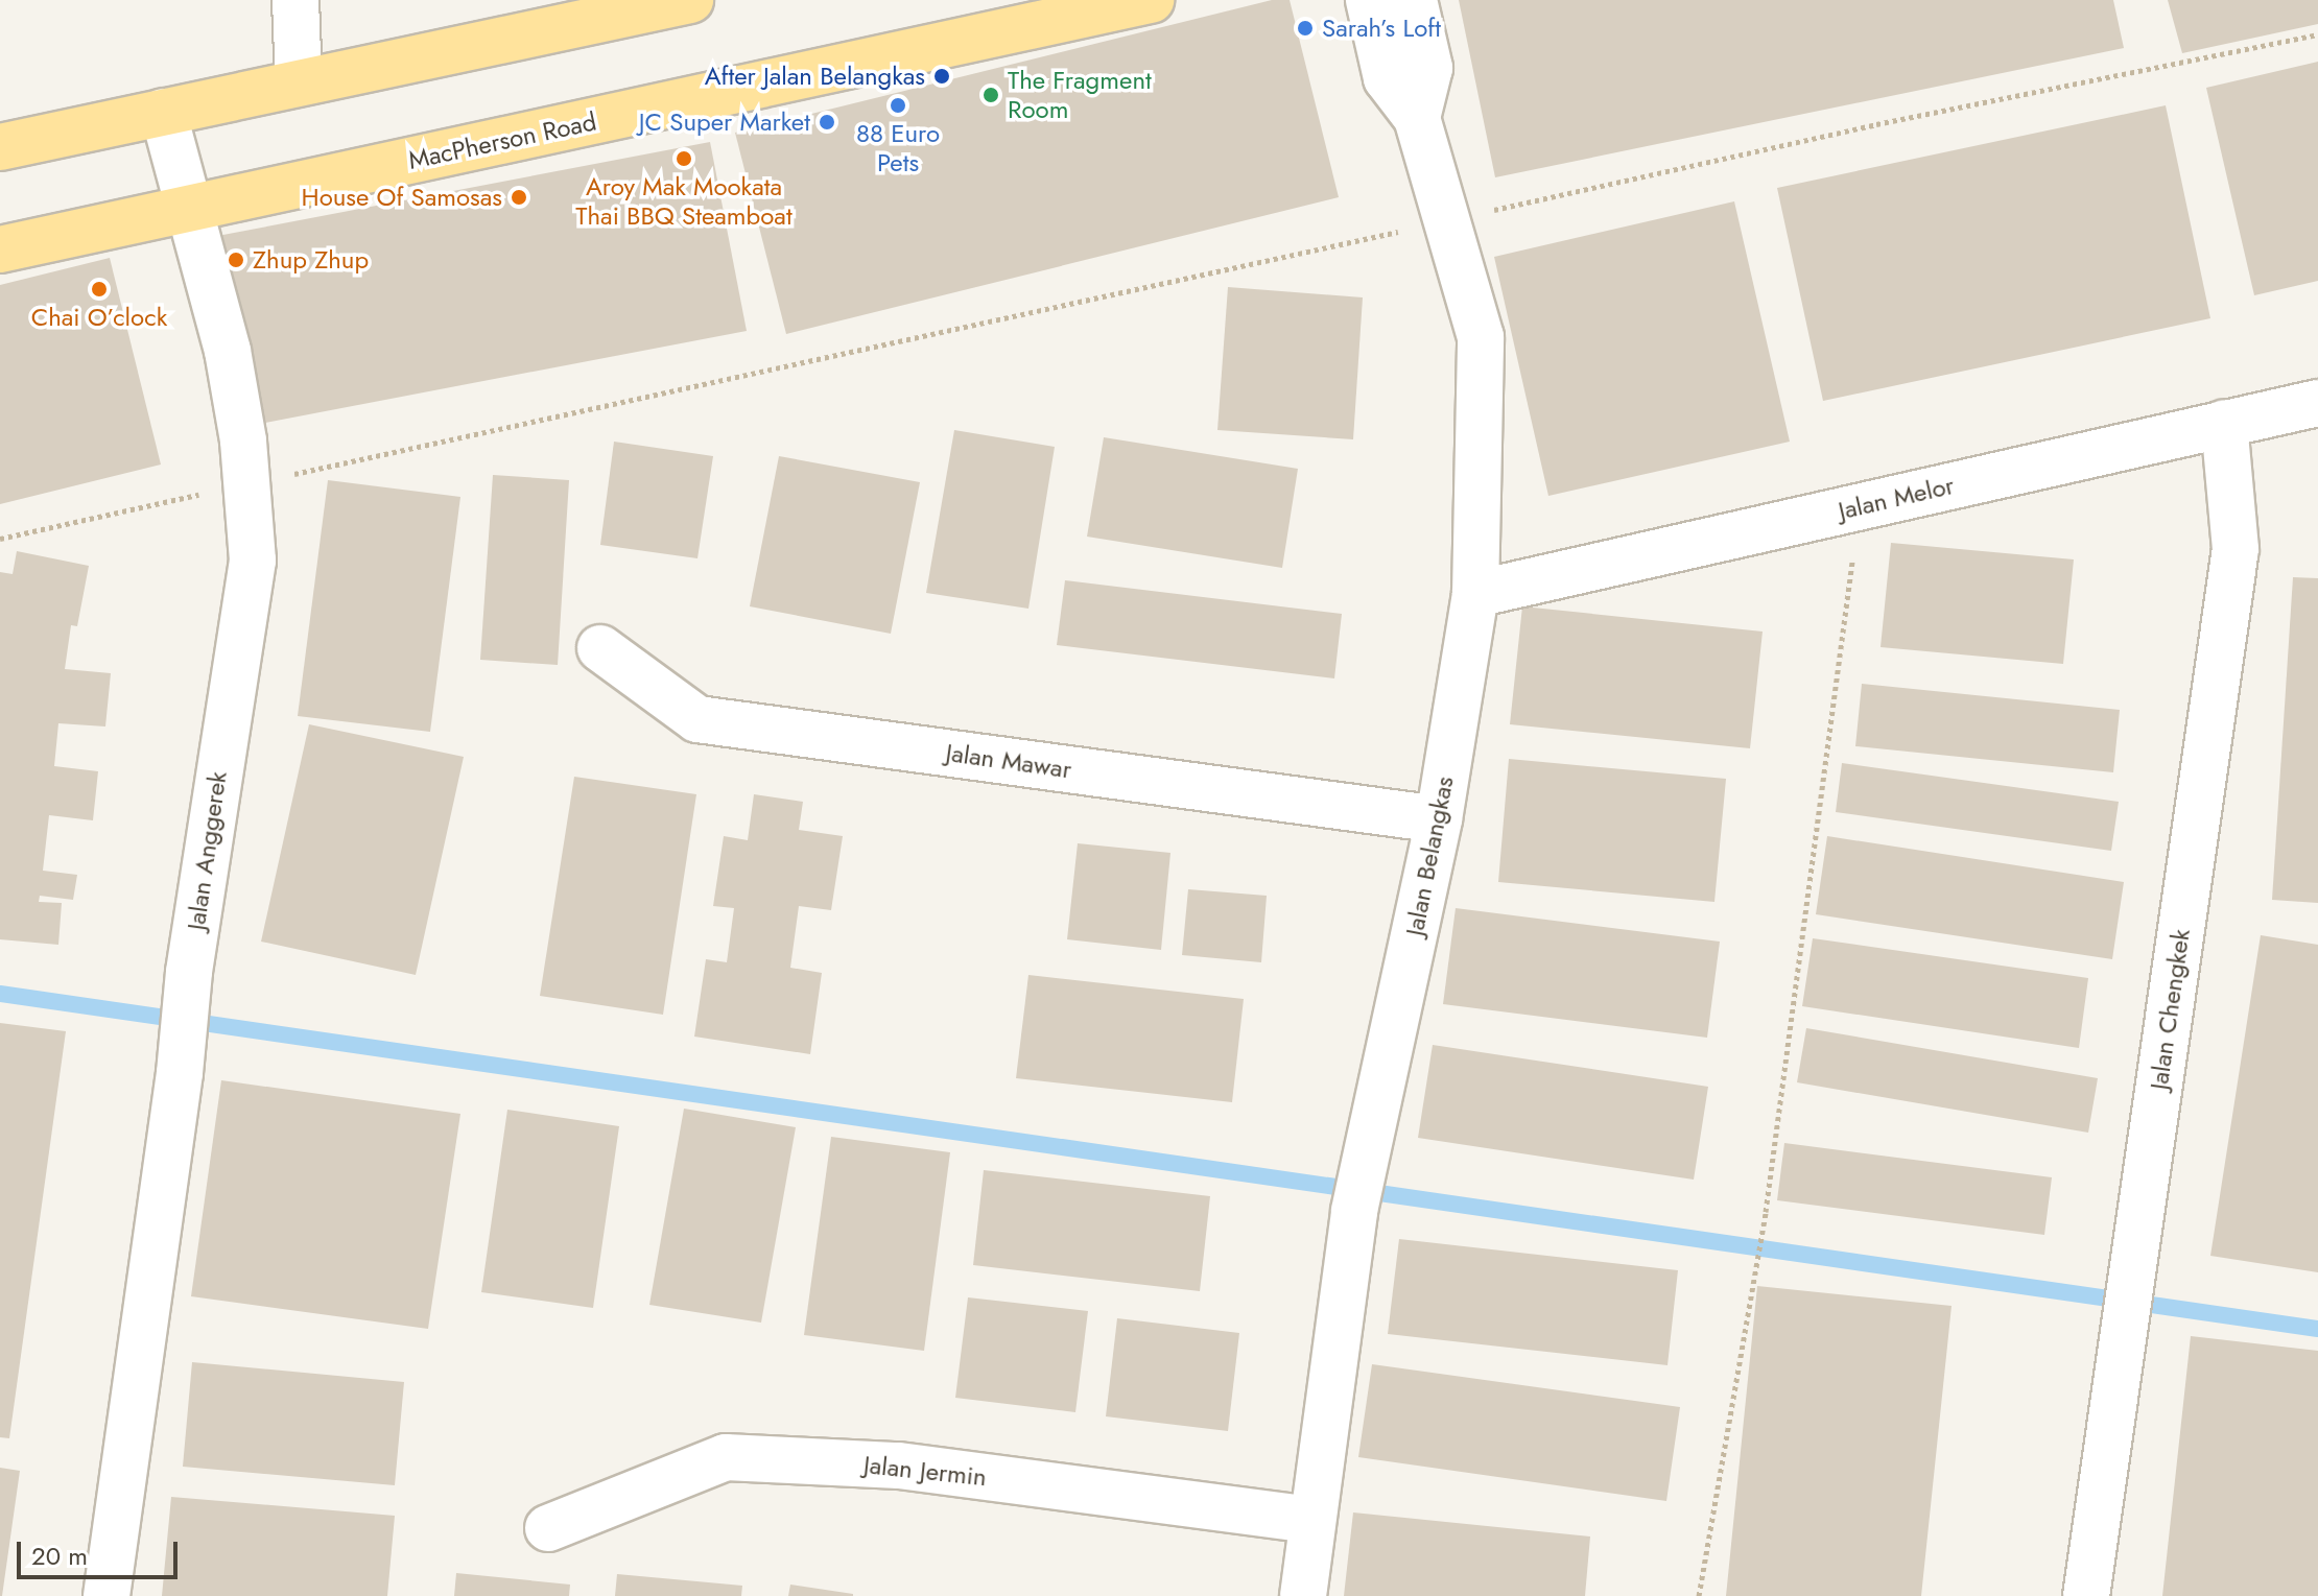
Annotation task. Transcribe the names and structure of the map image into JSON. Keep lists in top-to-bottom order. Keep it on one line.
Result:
{"streets":{"main road":["MacPherson Road"],"street":["Jalan Melor","Jalan Mawar","Jalan Anggerek","Jalan Belangkas","Jalan Chengkek","Jalan Jermin"]},"crossings":[["MacPherson Road","Jalan Anggerek"],["Jalan Melor","Jalan Belangkas"],["Jalan Melor","Jalan Chengkek"],["Jalan Mawar","Jalan Belangkas"],["Jalan Belangkas","Jalan Jermin"]],"places":["Sarah’s Loft","After Jalan Belangkas","The Fragment Room","88 Euro Pets","JC Super Market","Aroy Mak Mookata Thai BBQ Steamboat","House Of Samosas","Zhup Zhup","Chai O’clock"],"scale_bar":"20 m"}
